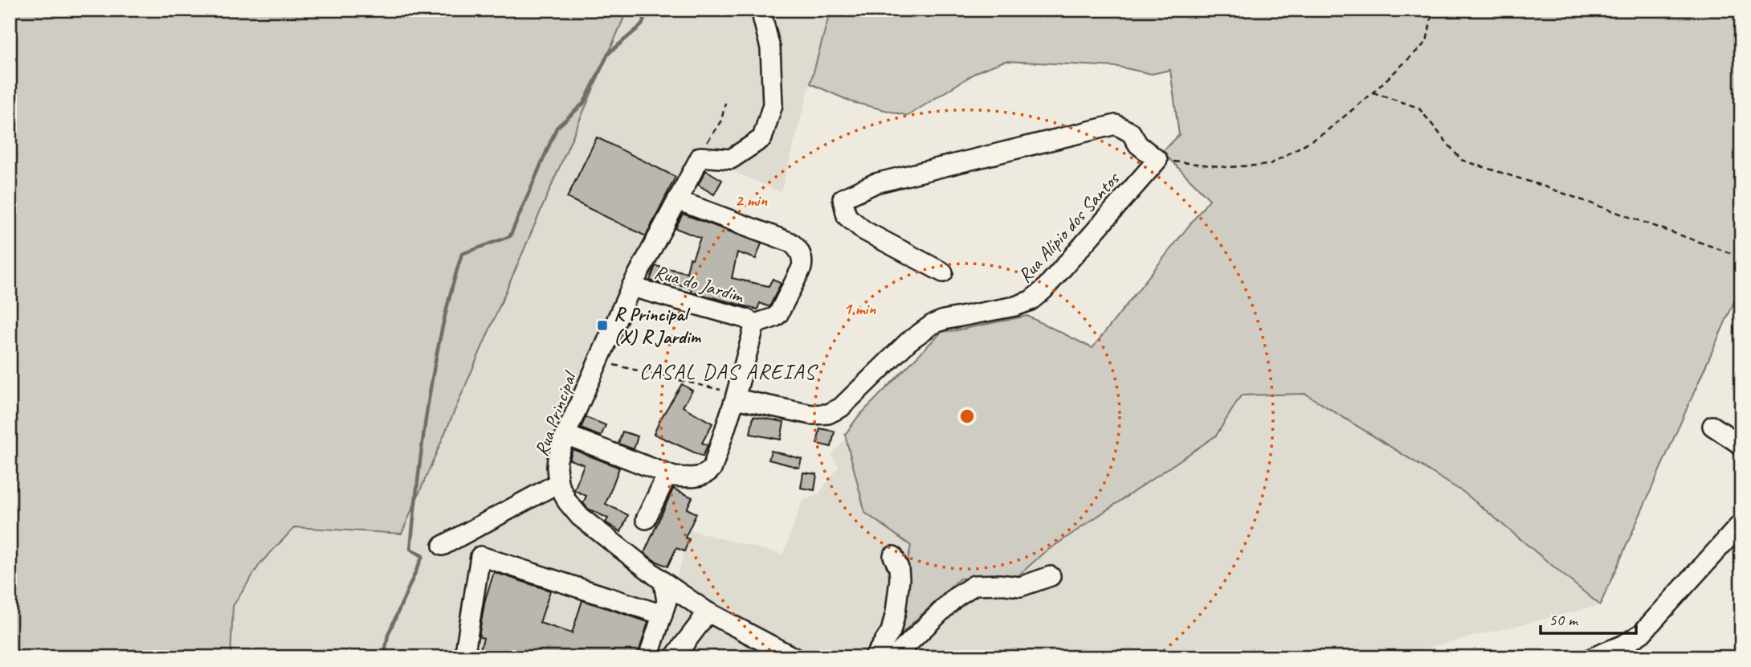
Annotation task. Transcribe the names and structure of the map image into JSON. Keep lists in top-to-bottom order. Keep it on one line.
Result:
{"streets":{"street":["Rua Alípio dos Santos","Rua do Jardim","Rua Principal"]},"crossings":[["Rua do Jardim","Rua Principal"]],"districts":["CASAL DAS AREIAS"],"places":{"transit":["R Principal (X) R Jardim"]},"scale_bar":"50 m","rings":["2 min","1 min"]}
